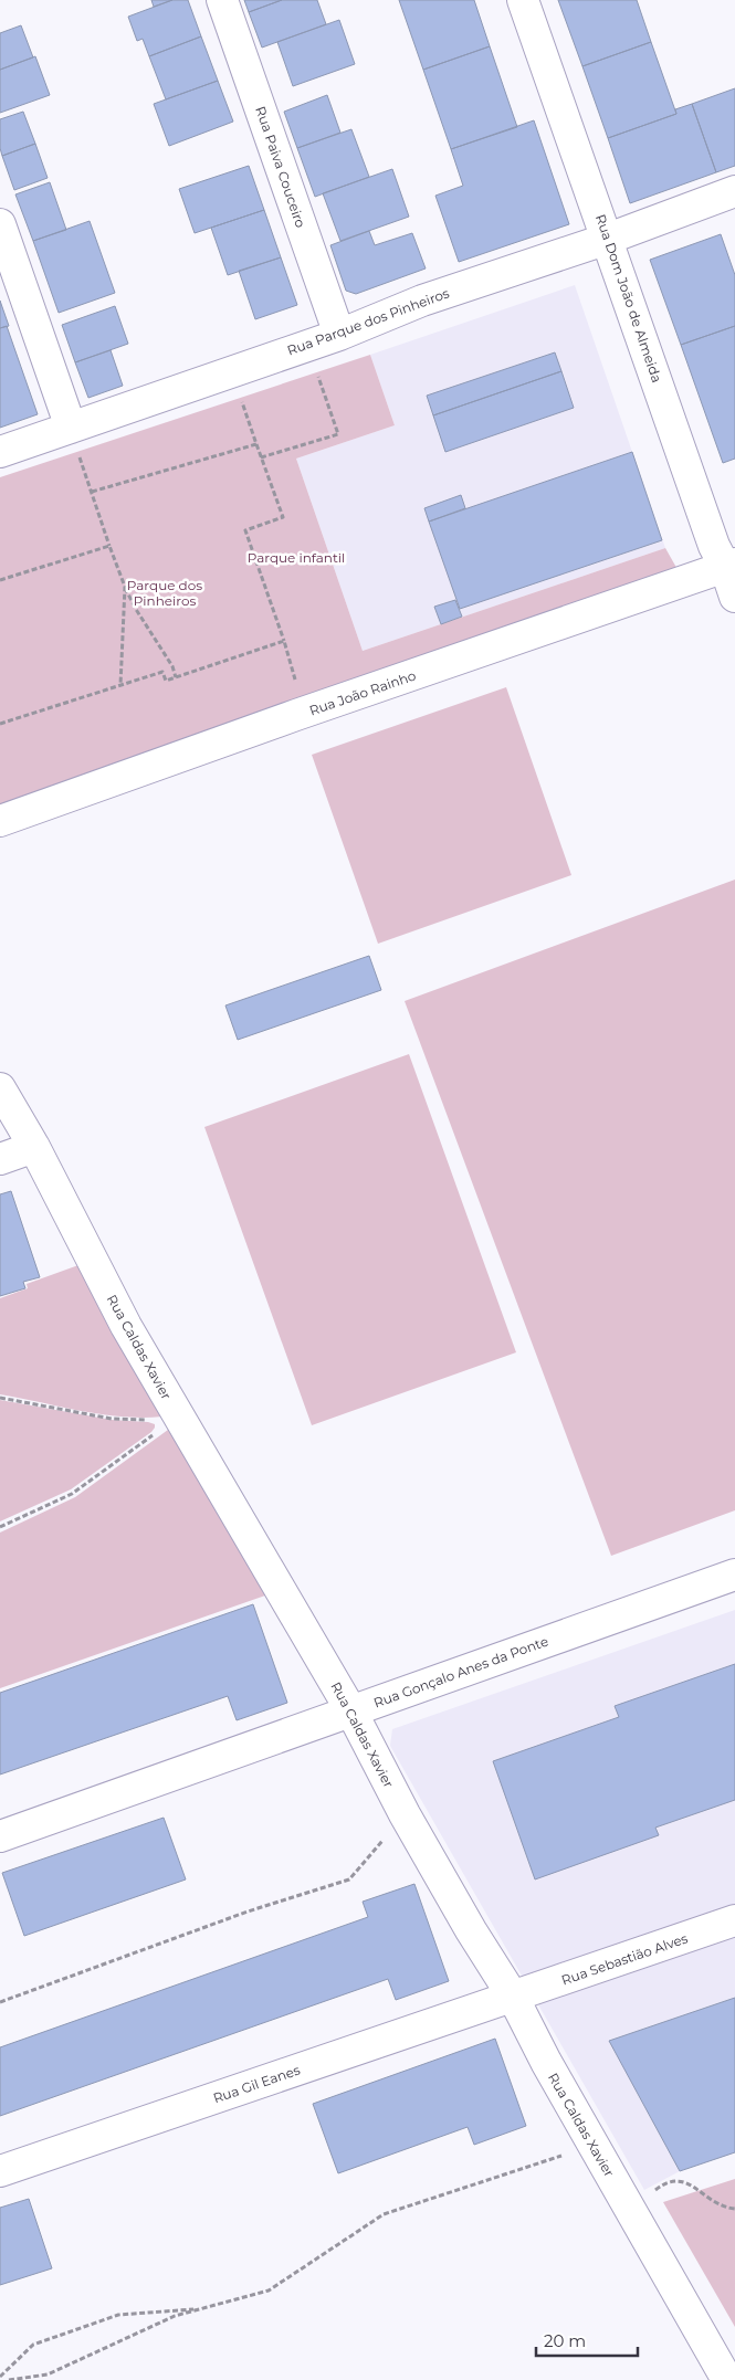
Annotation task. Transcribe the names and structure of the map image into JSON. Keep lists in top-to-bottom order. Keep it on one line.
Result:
{"streets":{"street":["Rua Paiva Couceiro","Rua Dom João de Almeida","Rua Parque dos Pinheiros","Rua João Rainho","Rua Caldas Xavier","Rua Gonçalo Anes da Ponte","Rua Sebastião Alves","Rua Gil Eanes"]},"crossings":[["Rua Paiva Couceiro","Rua Parque dos Pinheiros"],["Rua Dom João de Almeida","Rua Parque dos Pinheiros"],["Rua Dom João de Almeida","Rua João Rainho"],["Rua Caldas Xavier","Rua Gonçalo Anes da Ponte"],["Rua Caldas Xavier","Rua Sebastião Alves"],["Rua Caldas Xavier","Rua Gil Eanes"],["Rua Sebastião Alves","Rua Gil Eanes"]],"parks":["Parque infantil","Parque dos Pinheiros"],"scale_bar":"20 m"}
